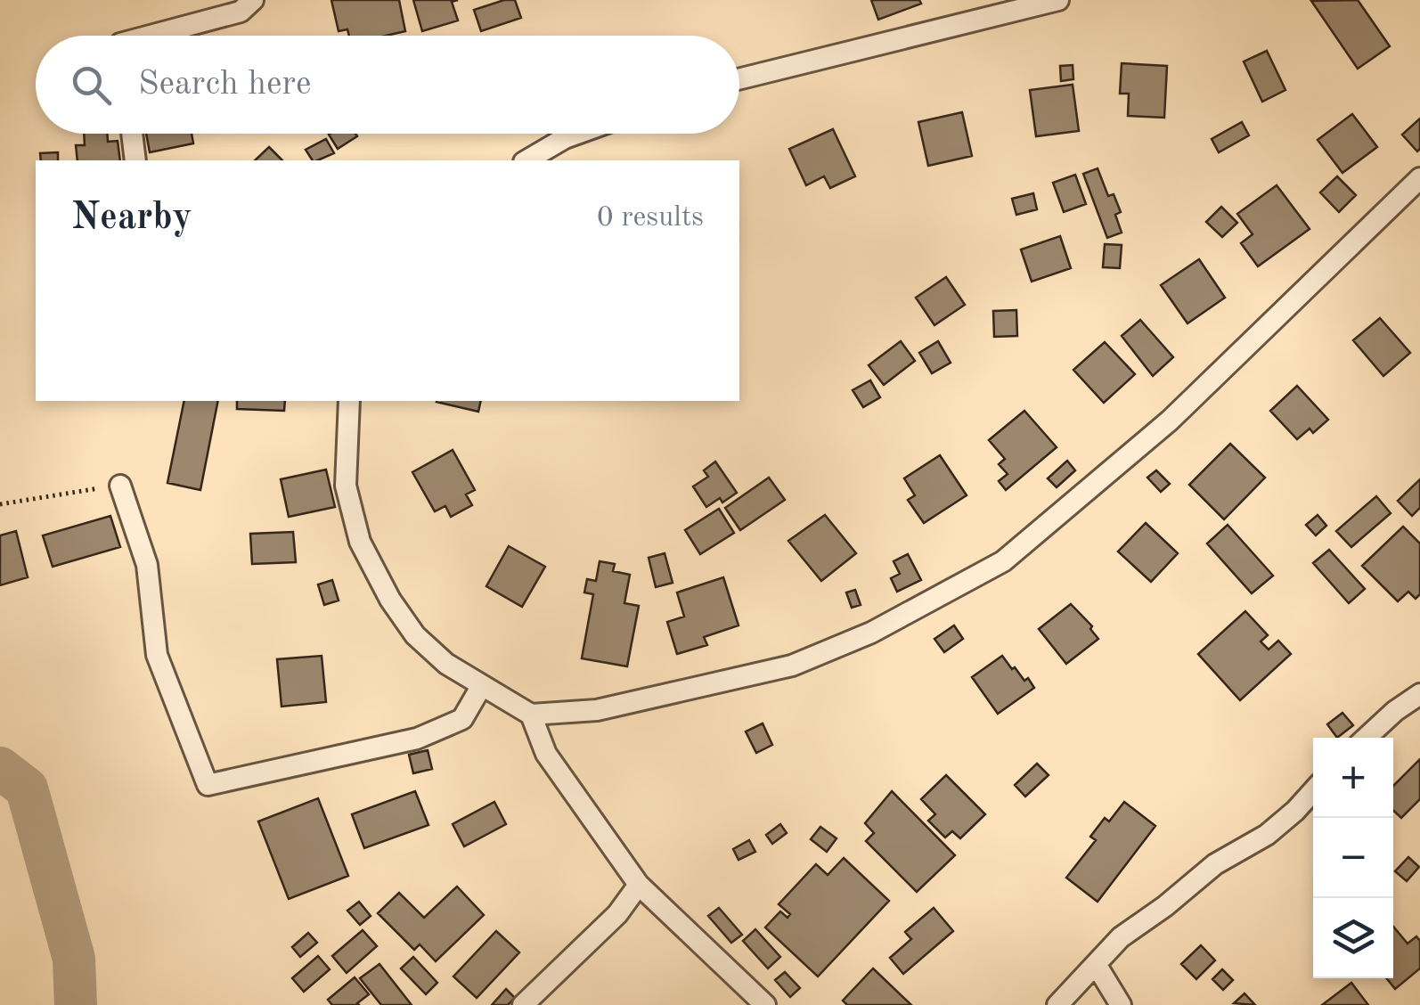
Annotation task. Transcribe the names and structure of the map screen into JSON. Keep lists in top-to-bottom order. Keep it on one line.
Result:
{"page":{"search":"Search here","heading":["Nearby","0 results"],"map_buttons":["+","−"]}}
